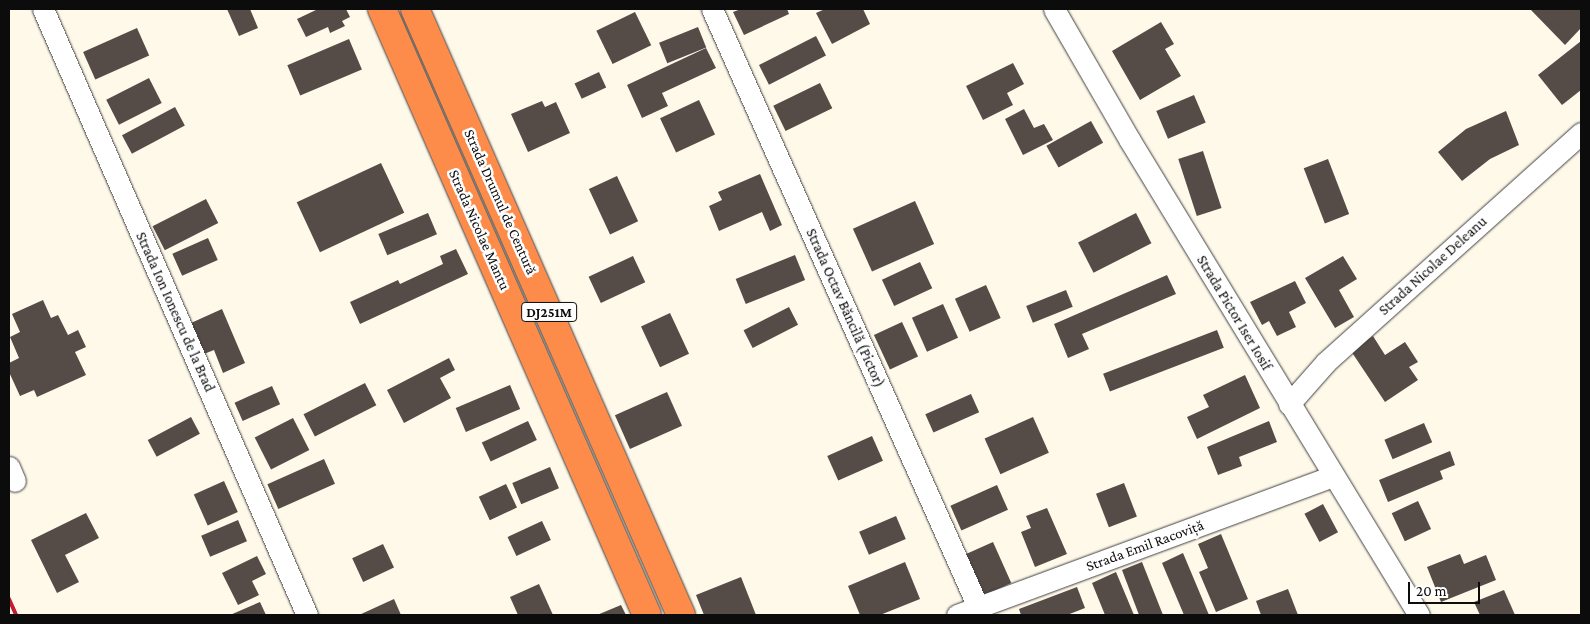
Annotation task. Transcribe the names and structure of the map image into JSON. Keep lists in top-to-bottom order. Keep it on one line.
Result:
{"streets":{"highway":["Strada Drumul de Centură","Strada Nicolae Mantu","DJ251M"],"street":["Strada Nicolae Deleanu","Strada Octav Băncilă (Pictor)","Strada Ion Ionescu de la Brad","Strada Pictor Iser Iosif","Strada Emil Racoviță"]},"crossings":[["Strada Nicolae Deleanu","Strada Pictor Iser Iosif"],["Strada Octav Băncilă (Pictor)","Strada Emil Racoviță"],["Strada Pictor Iser Iosif","Strada Emil Racoviță"]],"scale_bar":"20 m"}
